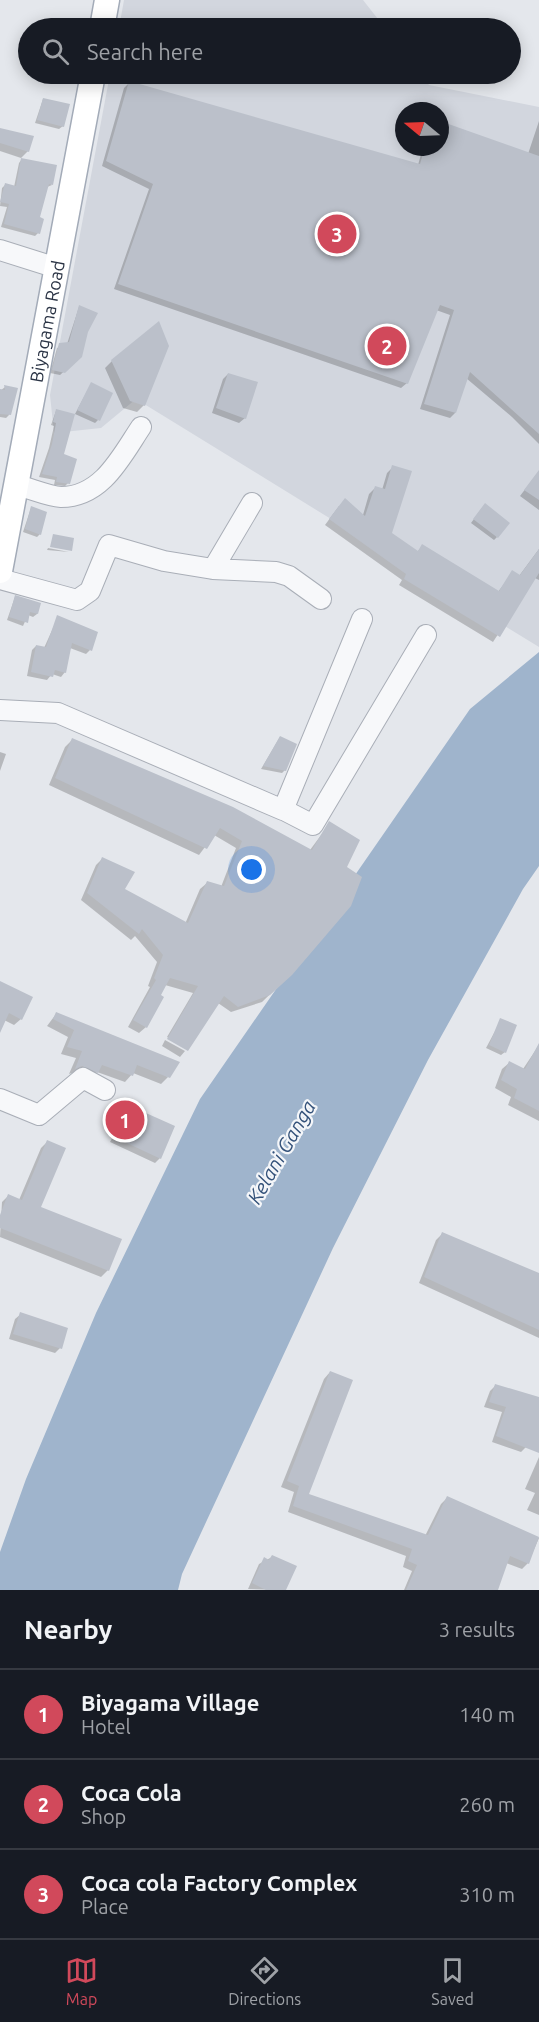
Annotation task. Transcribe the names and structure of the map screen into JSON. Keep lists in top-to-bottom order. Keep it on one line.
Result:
{"streets":{"main road":["Biyagama Road"]},"water":["Kelani Ganga"],"north":"left","page":{"search":"Search here","pins":["3","2","1"],"heading":["Nearby","3 results"],"list":[{"mark":"1","name":"Biyagama Village","note":"Hotel","value":"140 m"},{"mark":"2","name":"Coca Cola","note":"Shop","value":"260 m"},{"mark":"3","name":"Coca cola Factory Complex","note":"Place","value":"310 m"}],"nav":["Map","Directions","Saved"]}}
